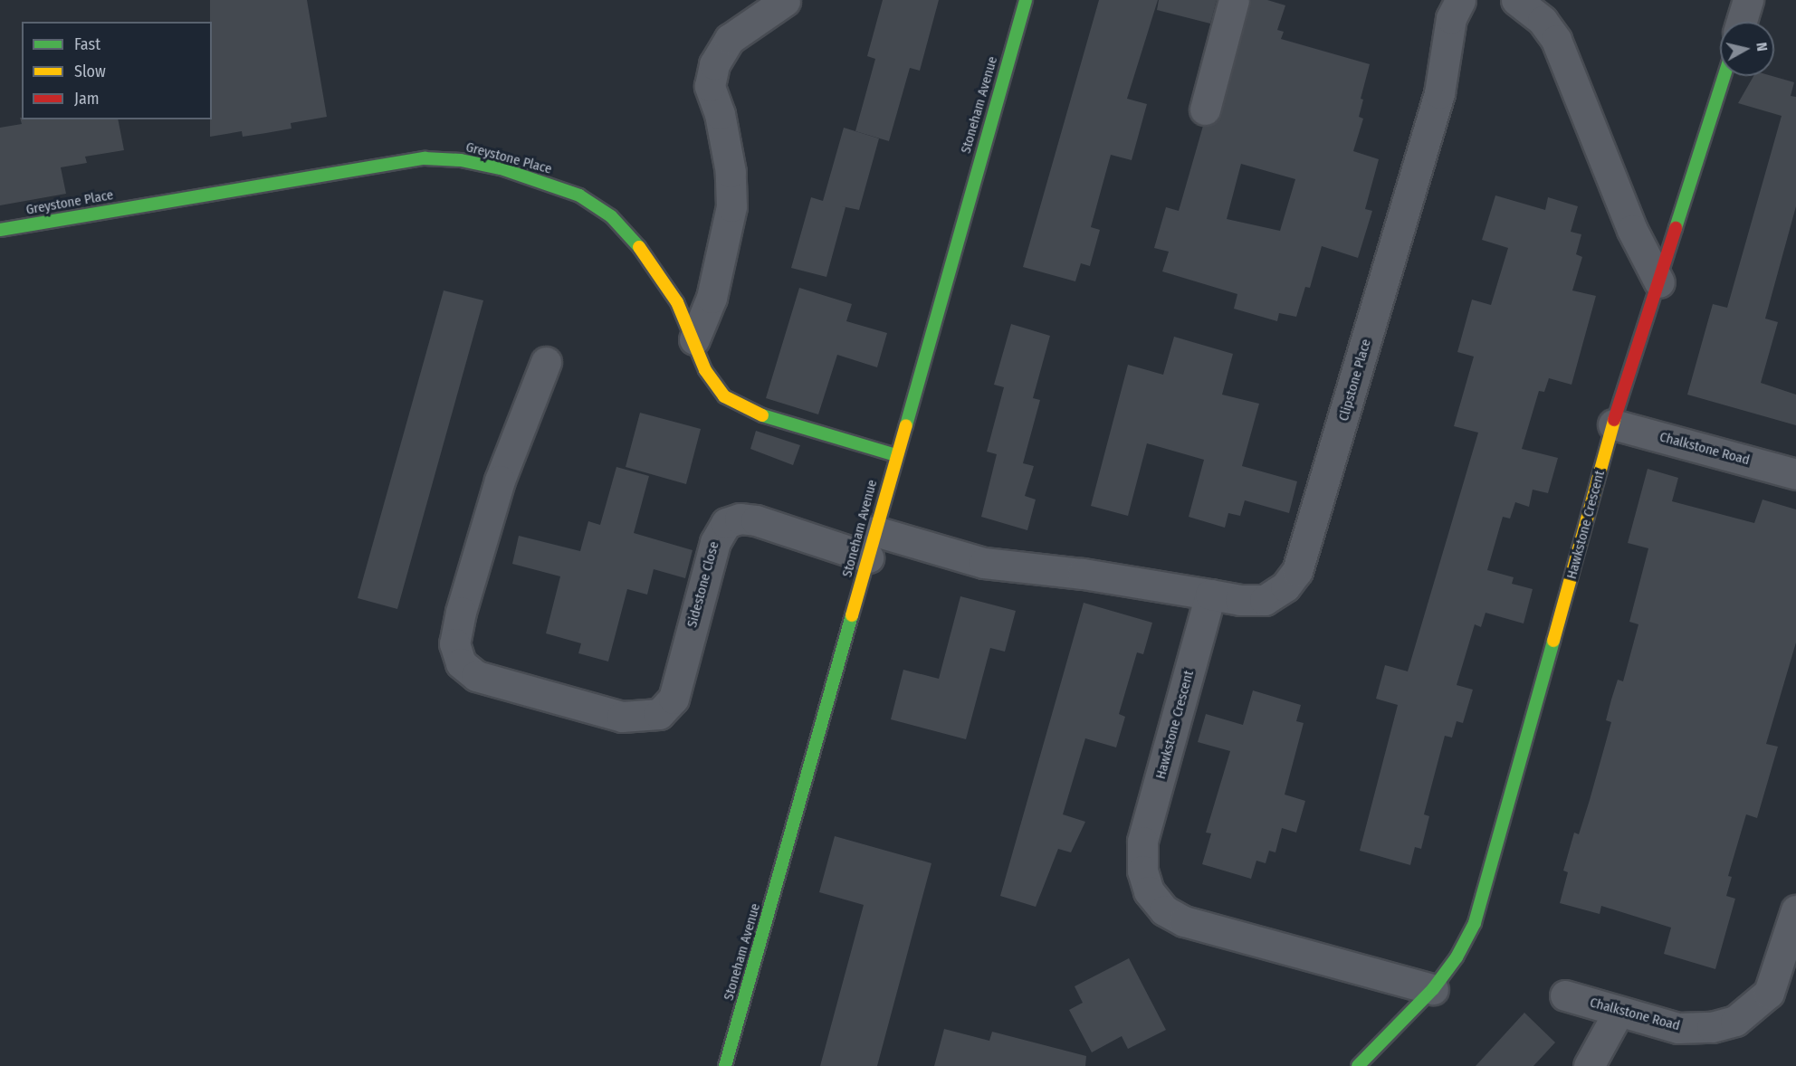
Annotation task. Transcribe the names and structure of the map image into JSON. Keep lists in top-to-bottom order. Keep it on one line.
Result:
{"streets":{"street":["Stoneham Avenue","Greystone Place","Clipstone Place","Chalkstone Road","Hawkstone Crescent","Sidestone Close"]},"crossings":[["Stoneham Avenue","Greystone Place"],["Stoneham Avenue","Sidestone Close"],["Clipstone Place","Hawkstone Crescent"],["Chalkstone Road","Hawkstone Crescent"]],"legend":["Fast","Slow","Jam"],"north":"right"}
